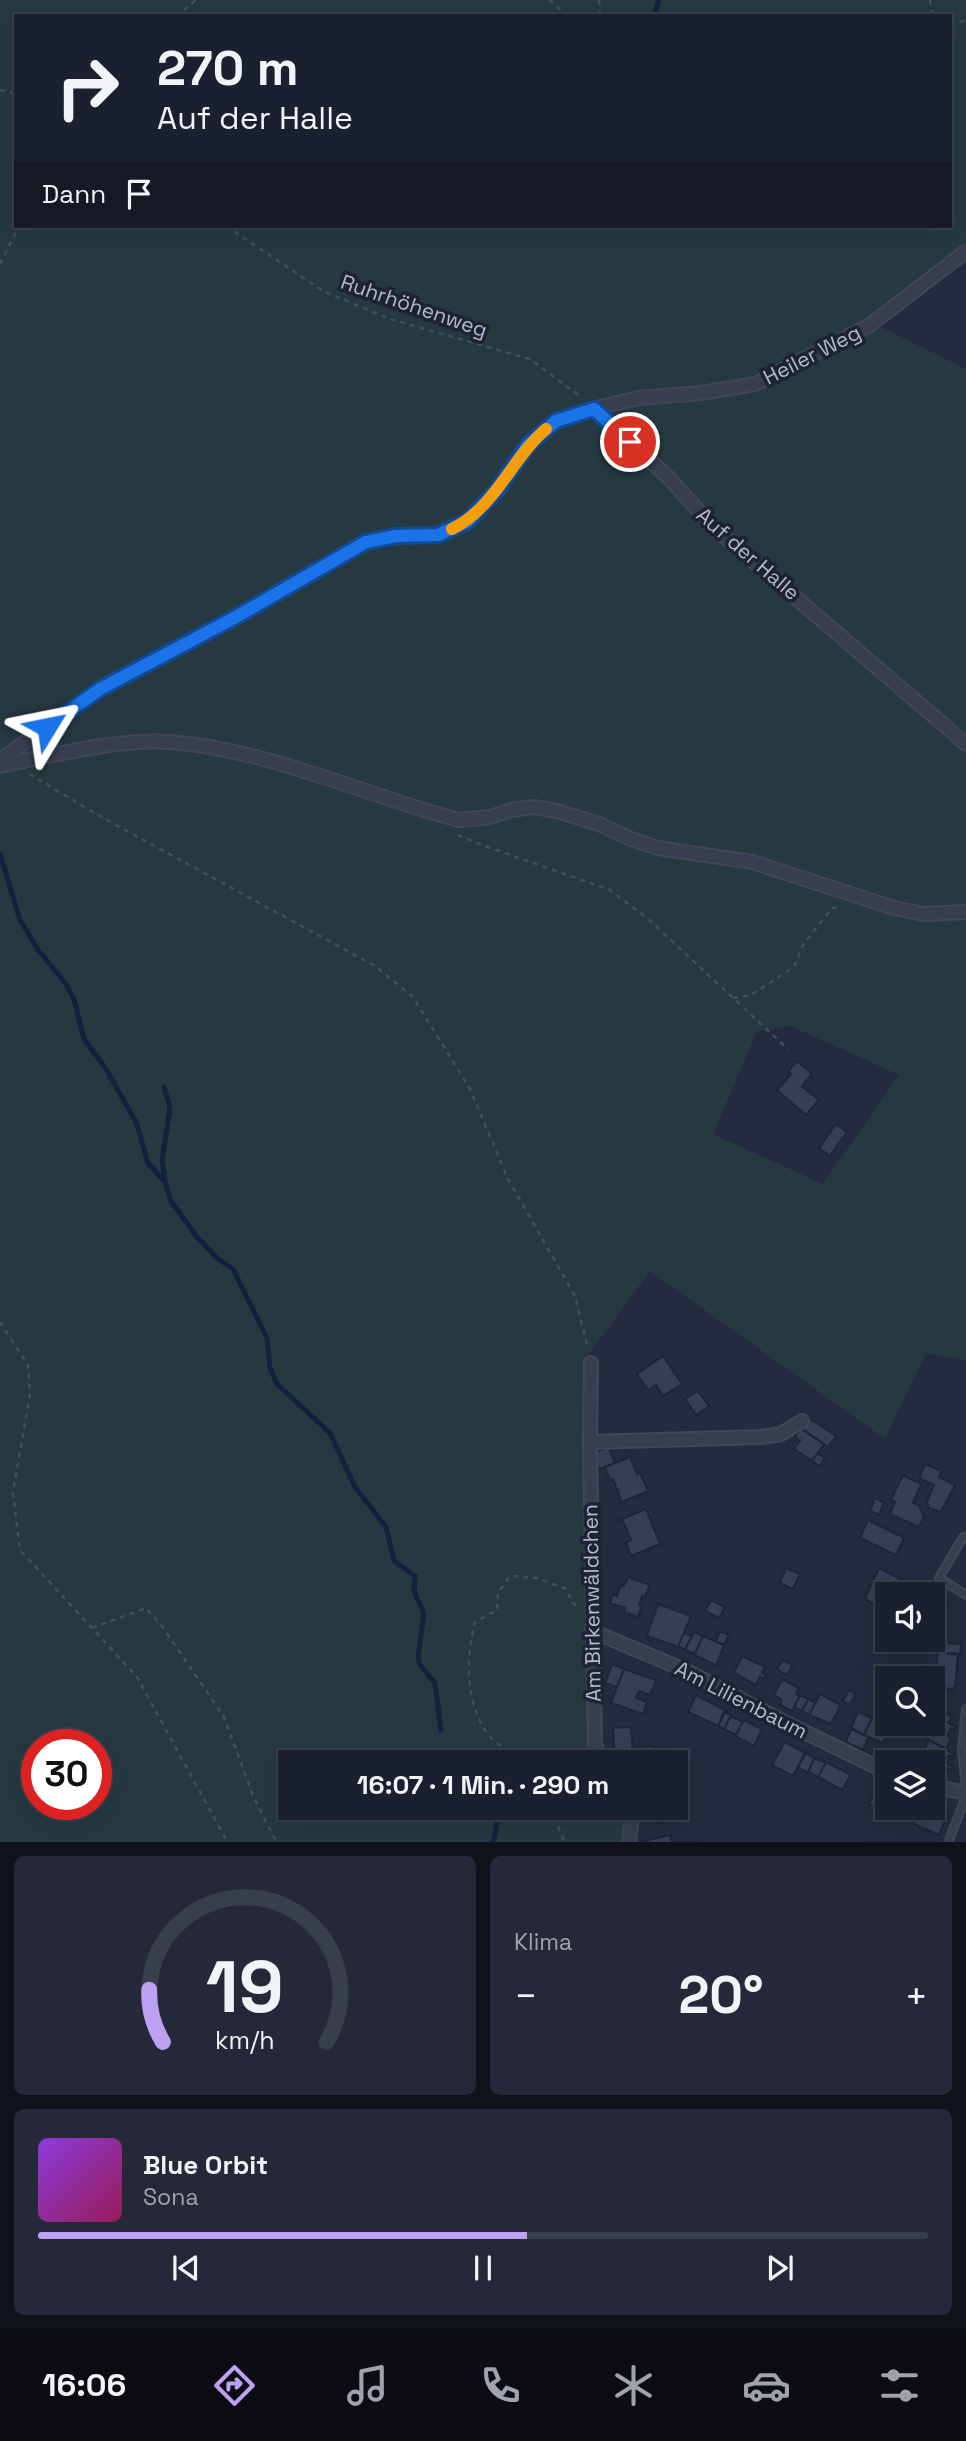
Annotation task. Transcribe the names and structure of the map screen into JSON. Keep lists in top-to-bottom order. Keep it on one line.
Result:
{"streets":{"street":["Heiler Weg","Auf der Halle","Am Birkenwäldchen","Am Lilienbaum"],"path":["Ruhrhöhenweg"]},"crossings":[["Ruhrhöhenweg","Heiler Weg"],["Ruhrhöhenweg","Auf der Halle"],["Heiler Weg","Auf der Halle"],["Am Birkenwäldchen","Am Lilienbaum"]],"page":{"turn":["270 m","Auf der Halle"],"then":"Dann","limit":"30","trip":"16:07 · 1 Min. · 290 m","tile":"Klima","heat":["−","20°","+"],"song":["Blue Orbit","Sona"],"tabs":"16:06","gauge":["19","km/h"]}}
